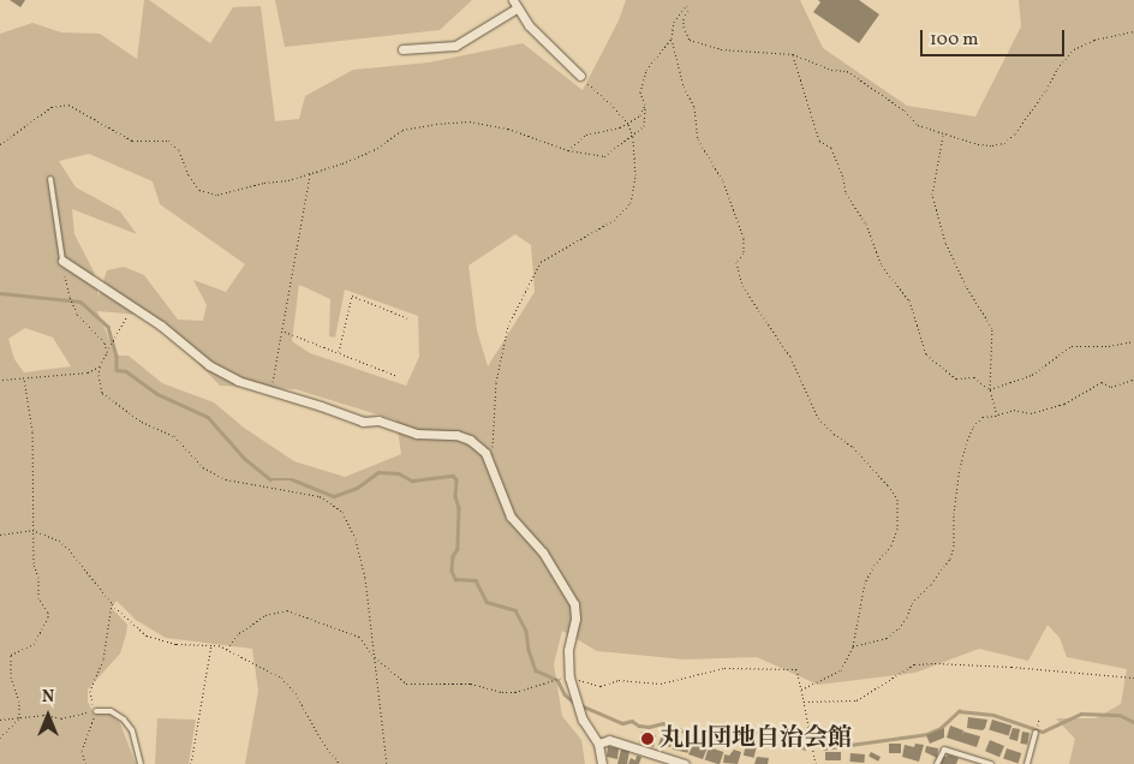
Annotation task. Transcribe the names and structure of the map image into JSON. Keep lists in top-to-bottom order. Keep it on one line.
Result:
{"places":["丸山団地自治会館"],"scale_bar":"100 m","north":"top"}
